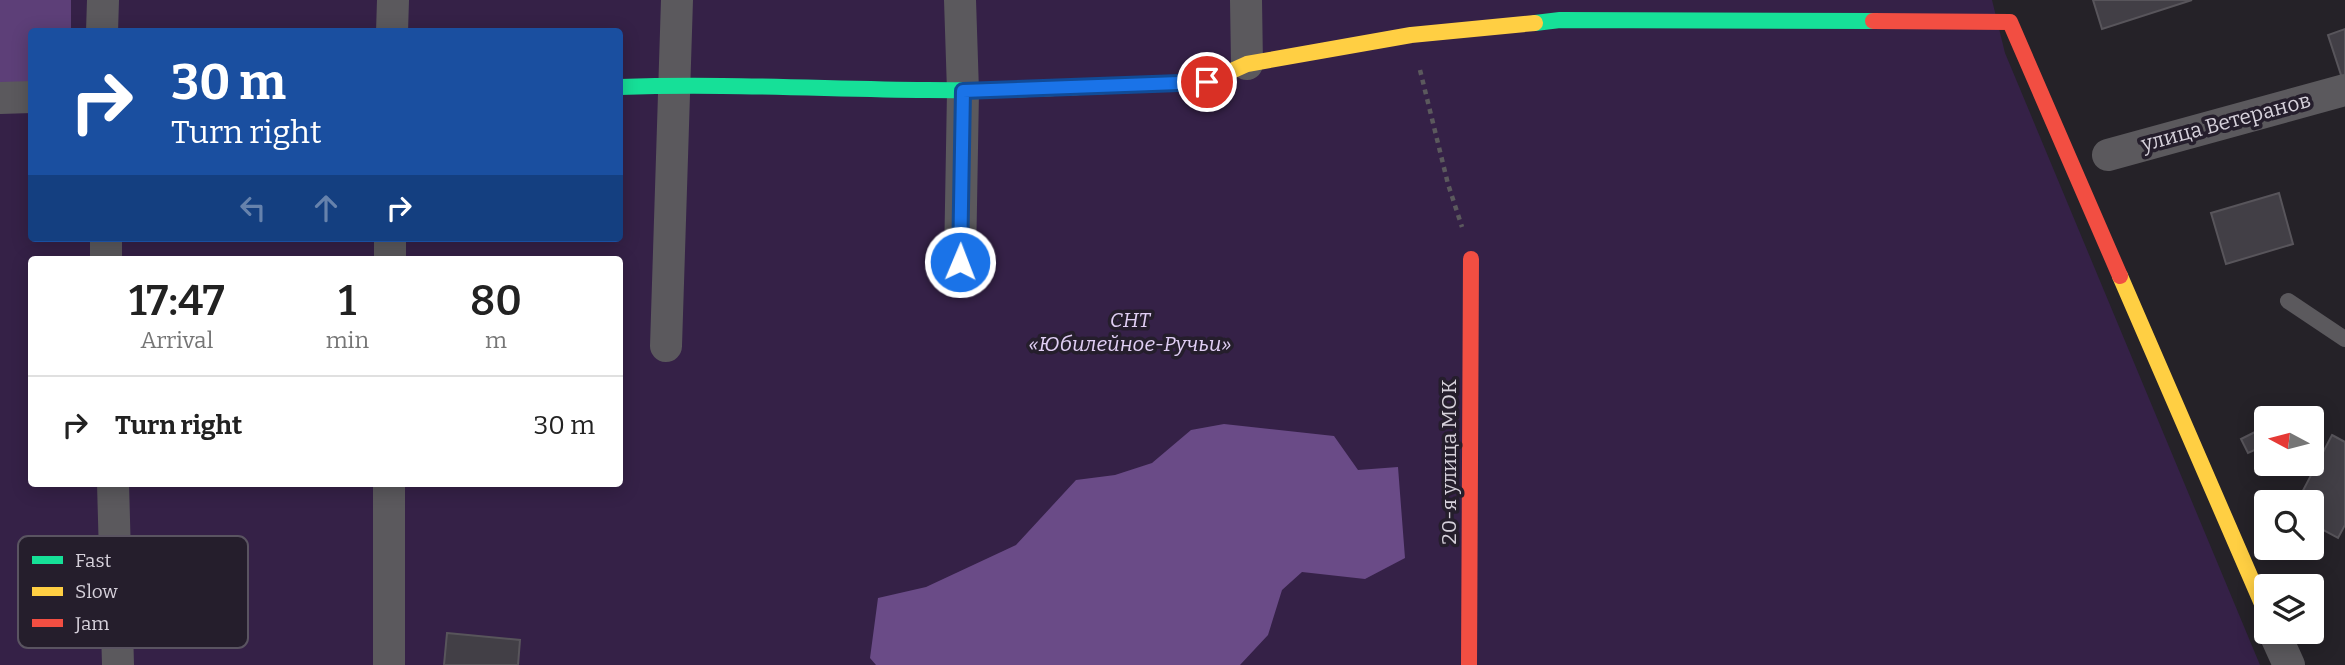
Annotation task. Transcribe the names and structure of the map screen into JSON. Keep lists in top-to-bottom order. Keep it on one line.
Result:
{"streets":{"street":["улица Ветеранов","20-я улица МОК"]},"parks":["СНТ «Юбилейное-Ручьи»"],"legend":["Fast","Slow","Jam"],"north":"left","page":{"turn":["30 m","Turn right"],"eta":["17:47","Arrival","1","min","80","m"],"list":[{"name":"Turn right","value":"30 m"}]}}
